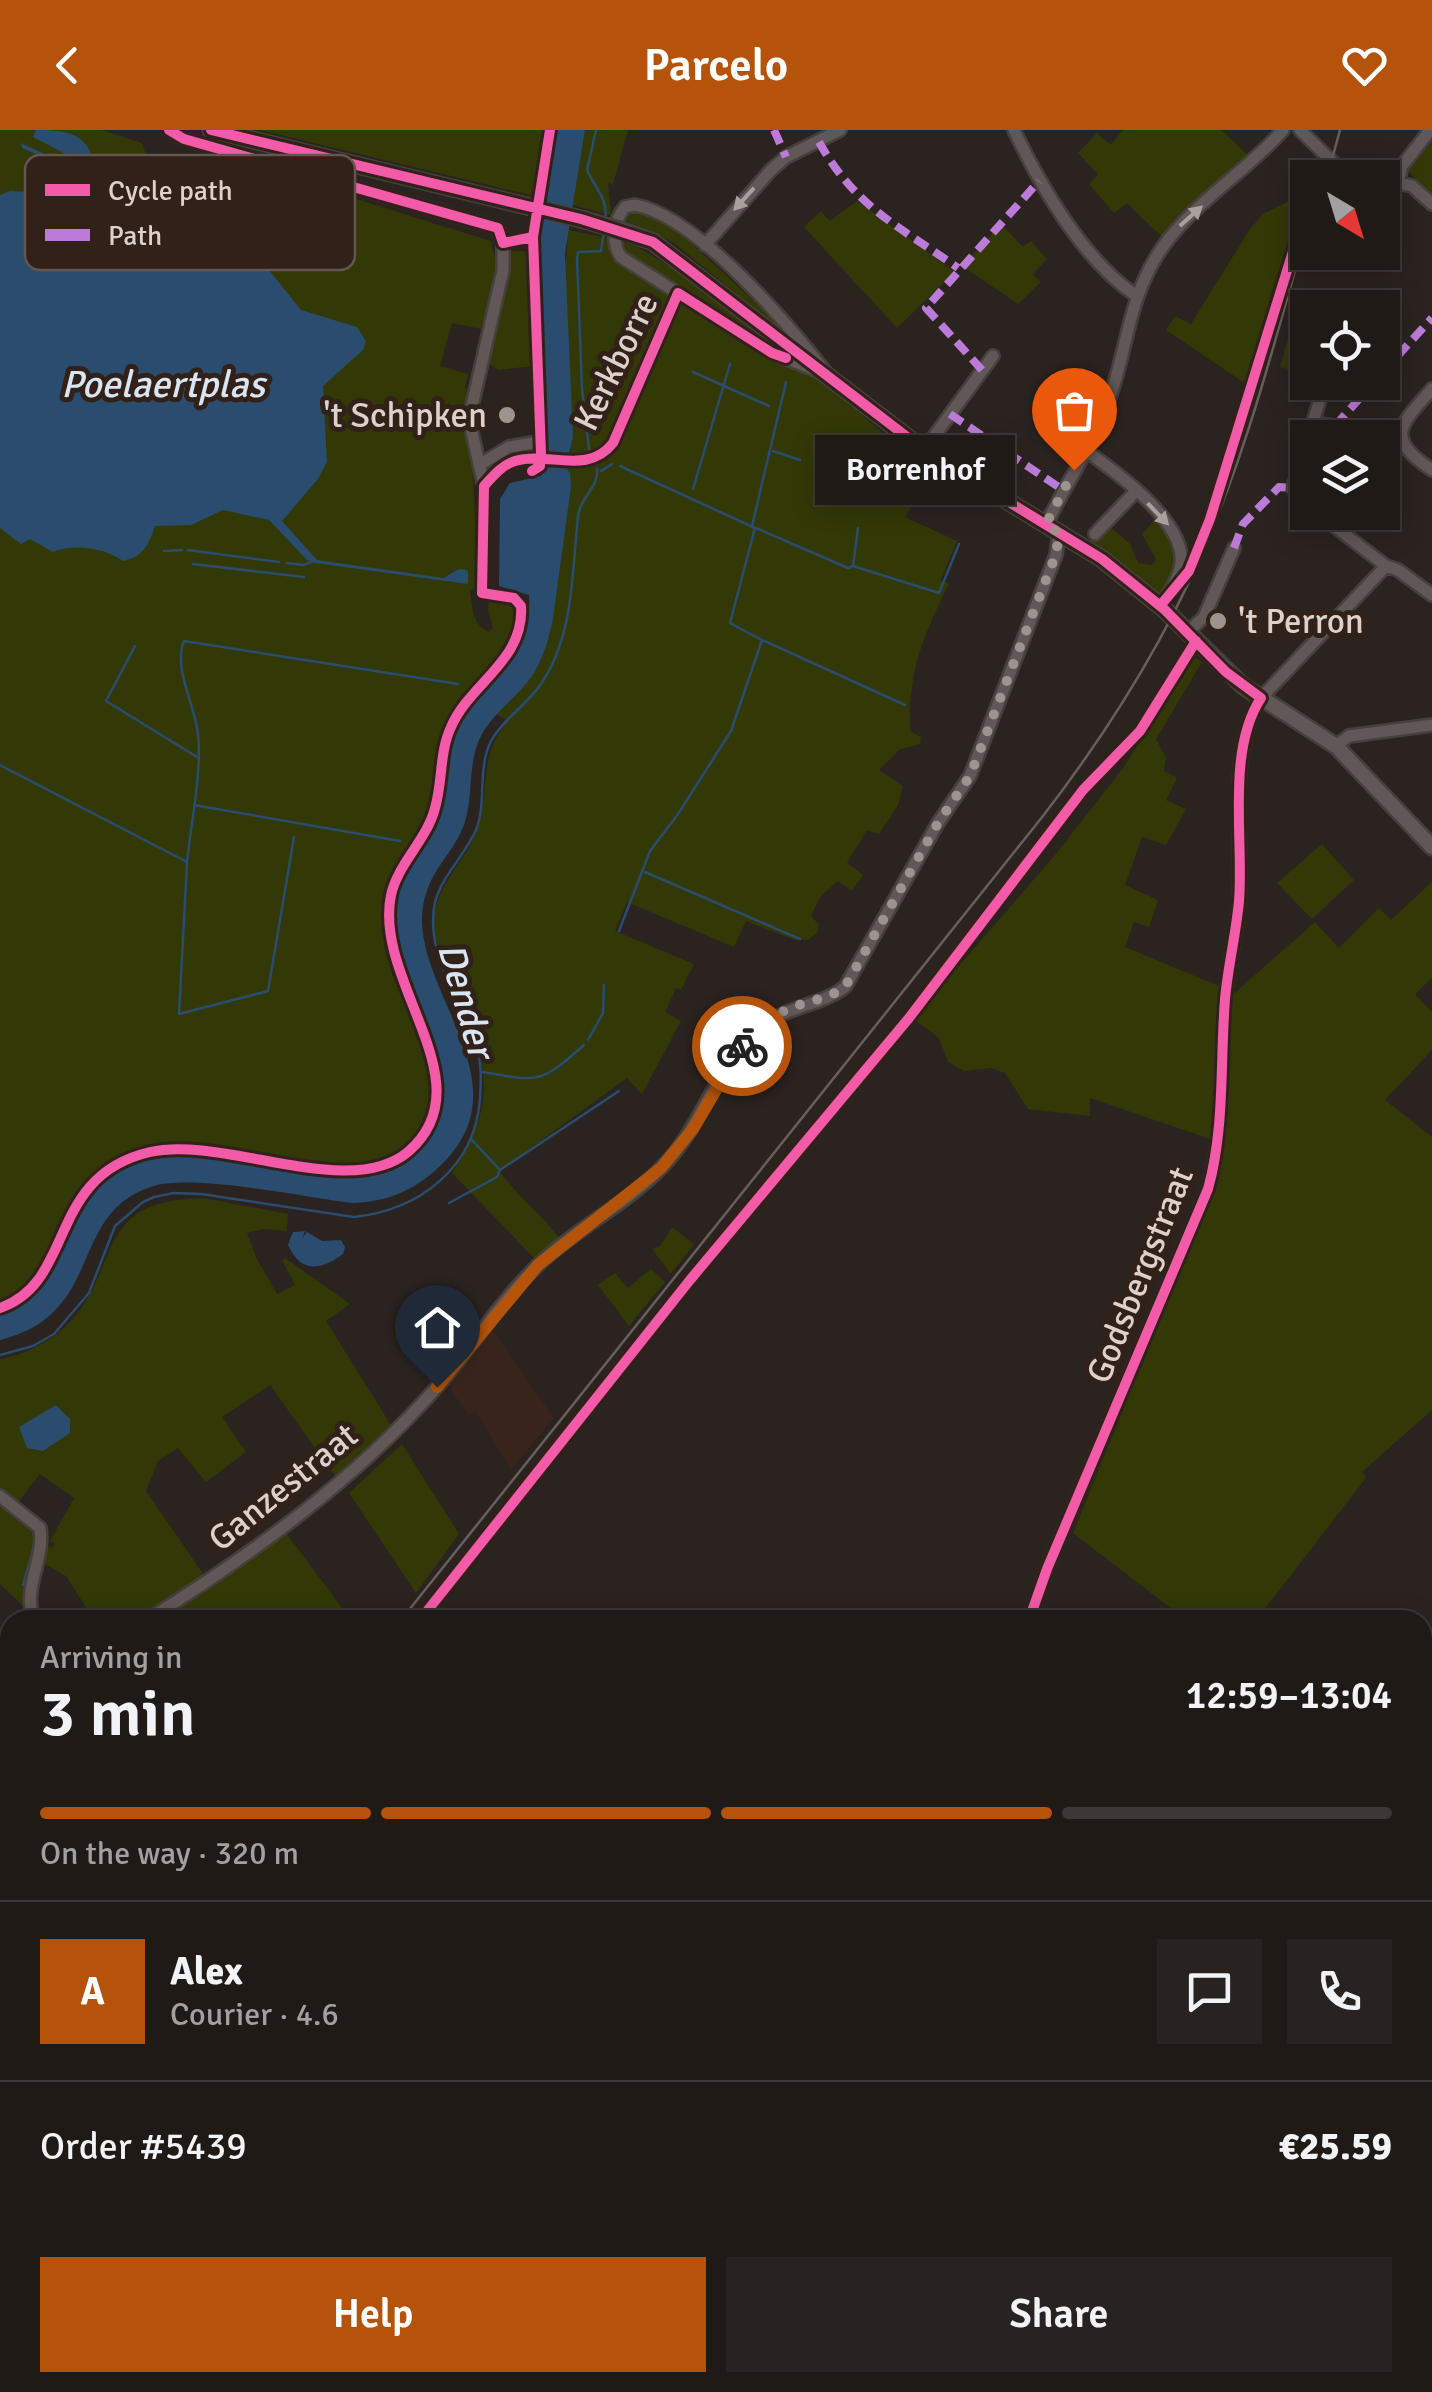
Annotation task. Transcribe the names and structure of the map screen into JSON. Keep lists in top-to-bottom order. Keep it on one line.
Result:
{"streets":{"street":["Kerkborre","Godsbergstraat","Ganzestraat"]},"crossings":[["Kerkborre","Godsbergstraat"],["Kerkborre","Ganzestraat"]],"water":["Poelaertplas","Dender"],"places":["'t Schipken","Borrenhof","'t Perron"],"legend":["Cycle path","Path"],"north":"bottom right","page":{"header":"Parcelo","bubble":"Borrenhof","heading":["3 min","Arriving in","12:59–13:04"],"panel":["Alex","Courier · 4.6","Order #5439","€25.59"],"bar":"On the way · 320 m","round":"A","buttons":["Help","Share"]}}
